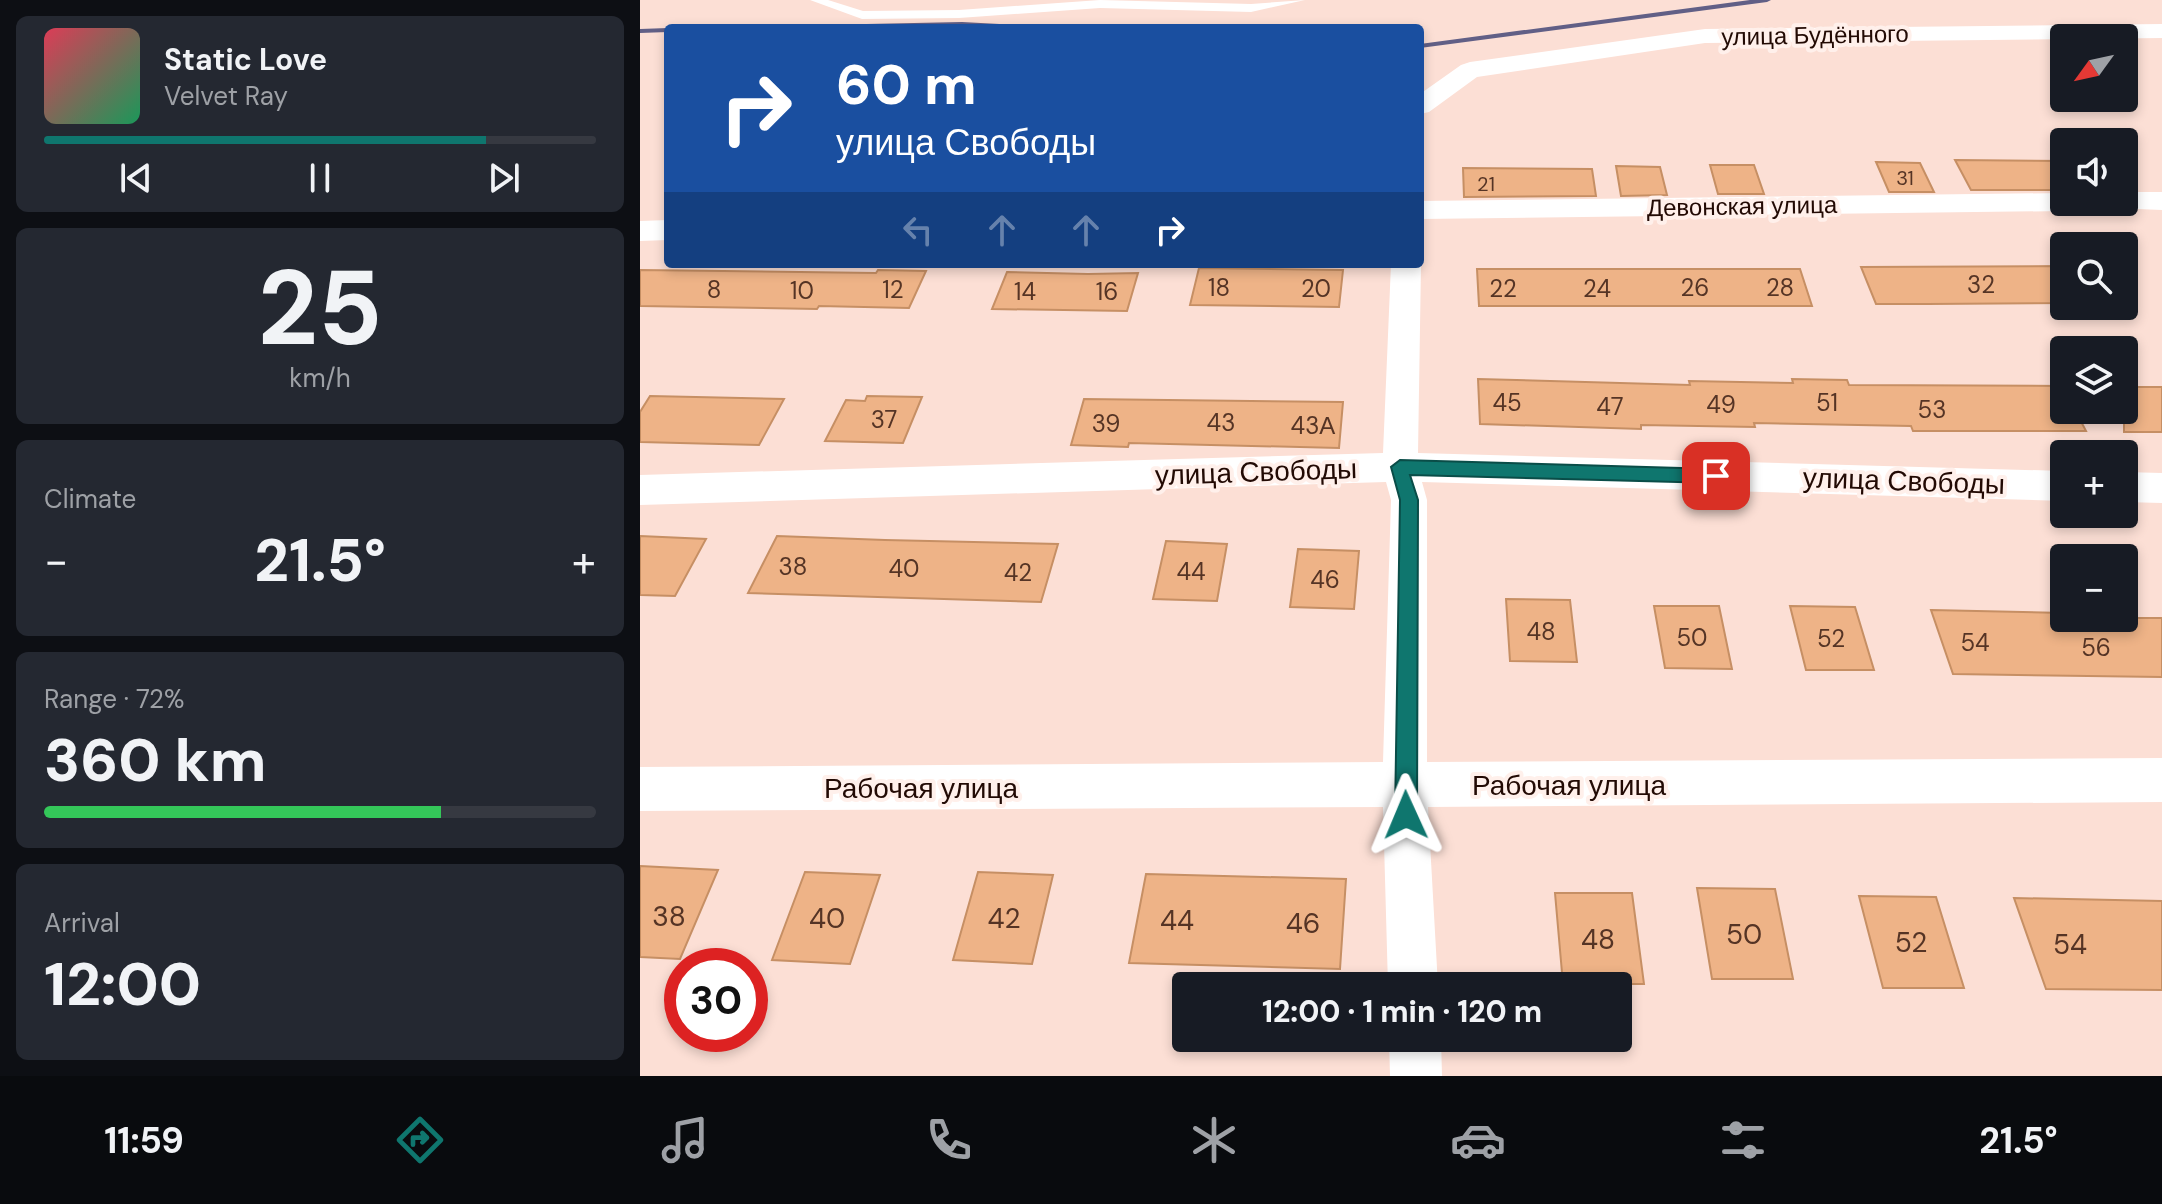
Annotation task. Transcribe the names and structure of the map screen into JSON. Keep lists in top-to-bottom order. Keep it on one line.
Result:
{"streets":{"street":["улица Будённого","Девонская улица","улица Свободы","Рабочая улица"]},"house_numbers":["31","21","32","18","26","28","20","22","24","8","12","10","14","16","45","51","49","47","53","37","43","39","43А","38","40","44","42","46","48","50","52","54","56","38","40","42","44","46","50","48","52","54"],"north":"bottom left","page":{"map_buttons":["+","−"],"turn":["60 m","улица Свободы"],"song":["Static Love","Velvet Ray"],"tile":[["25","km/h"],"Climate",["Range · 72%","360 km"],["Arrival","12:00"]],"heat":["−","21.5°","+"],"limit":"30","trip":"12:00 · 1 min · 120 m","tabs":["11:59","21.5°"]}}
